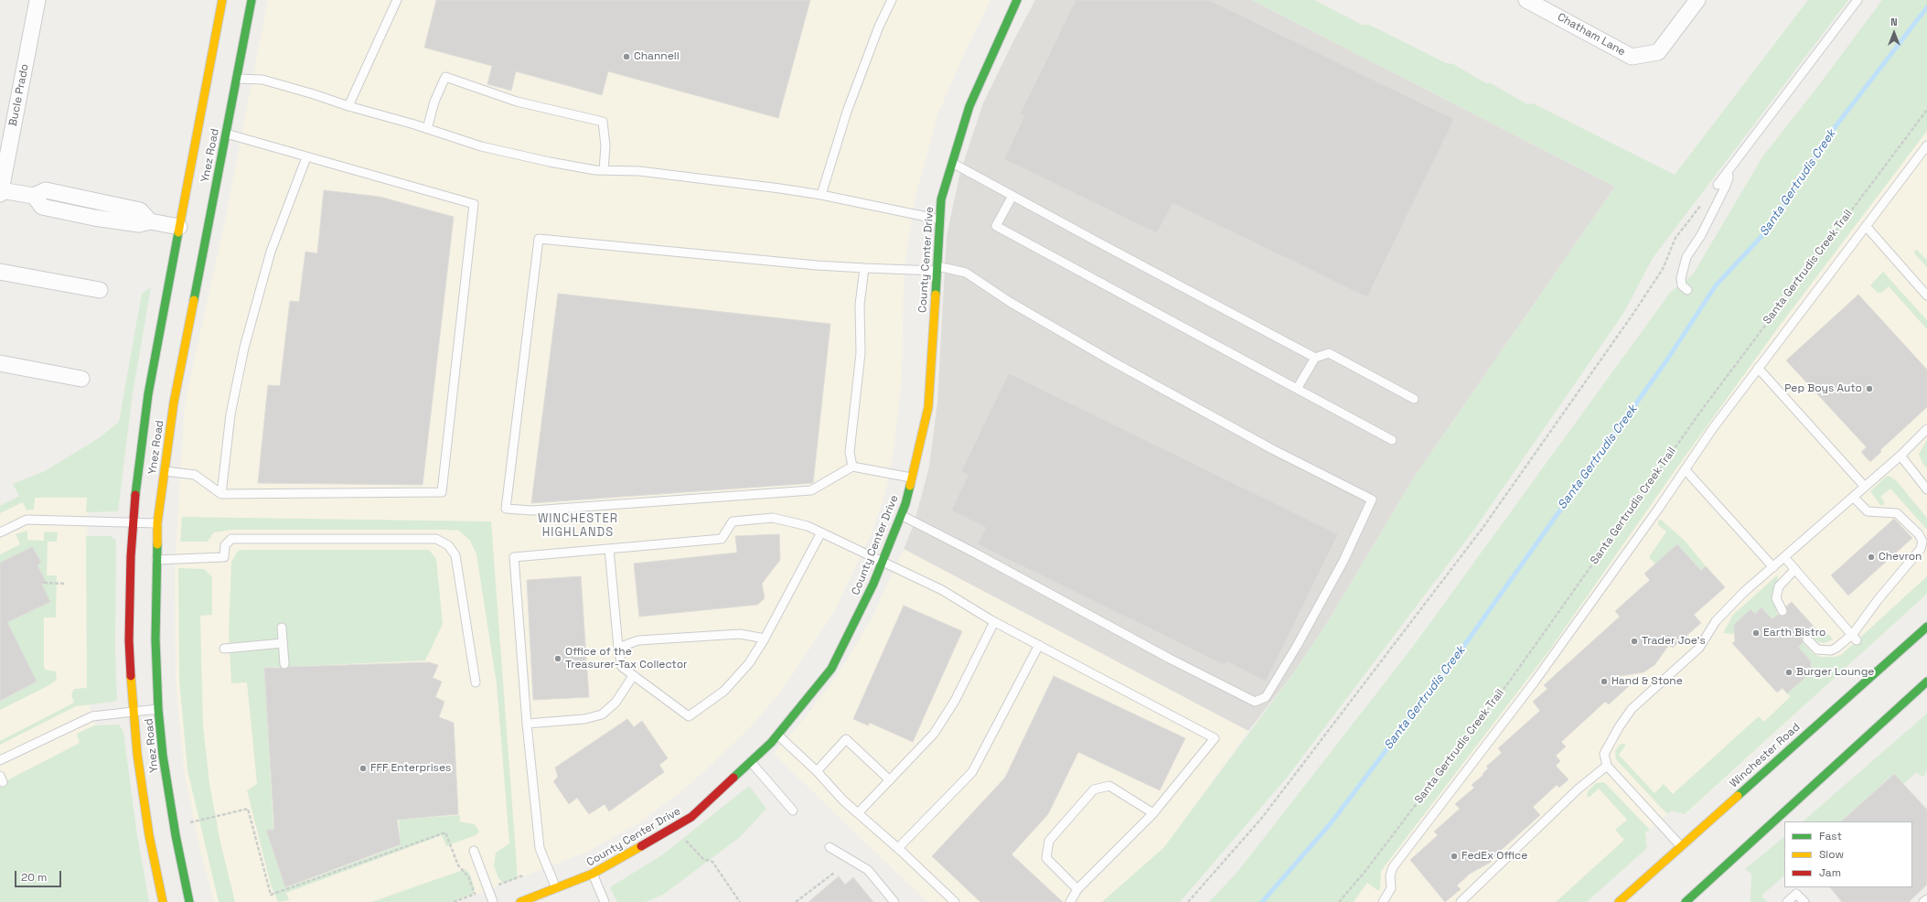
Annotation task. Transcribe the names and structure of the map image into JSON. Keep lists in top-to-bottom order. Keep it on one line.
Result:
{"streets":{"main road":["Ynez Road","County Center Drive","Winchester Road"],"street":["Chatham Lane","Bucle Prado"],"path":["Santa Gertrudis Creek Trail"]},"districts":["WINCHESTER HIGHLANDS"],"water":["Santa Gertrudis Creek"],"places":["Channell","Pep Boys Auto","Chevron","Earth Bistro","Trader Joe's","Office of the Treasurer-Tax Collector","Burger Lounge","Hand & Stone","FFF Enterprises","FedEx Office"],"legend":["Fast","Slow","Jam"],"scale_bar":"20 m","north":"top"}
